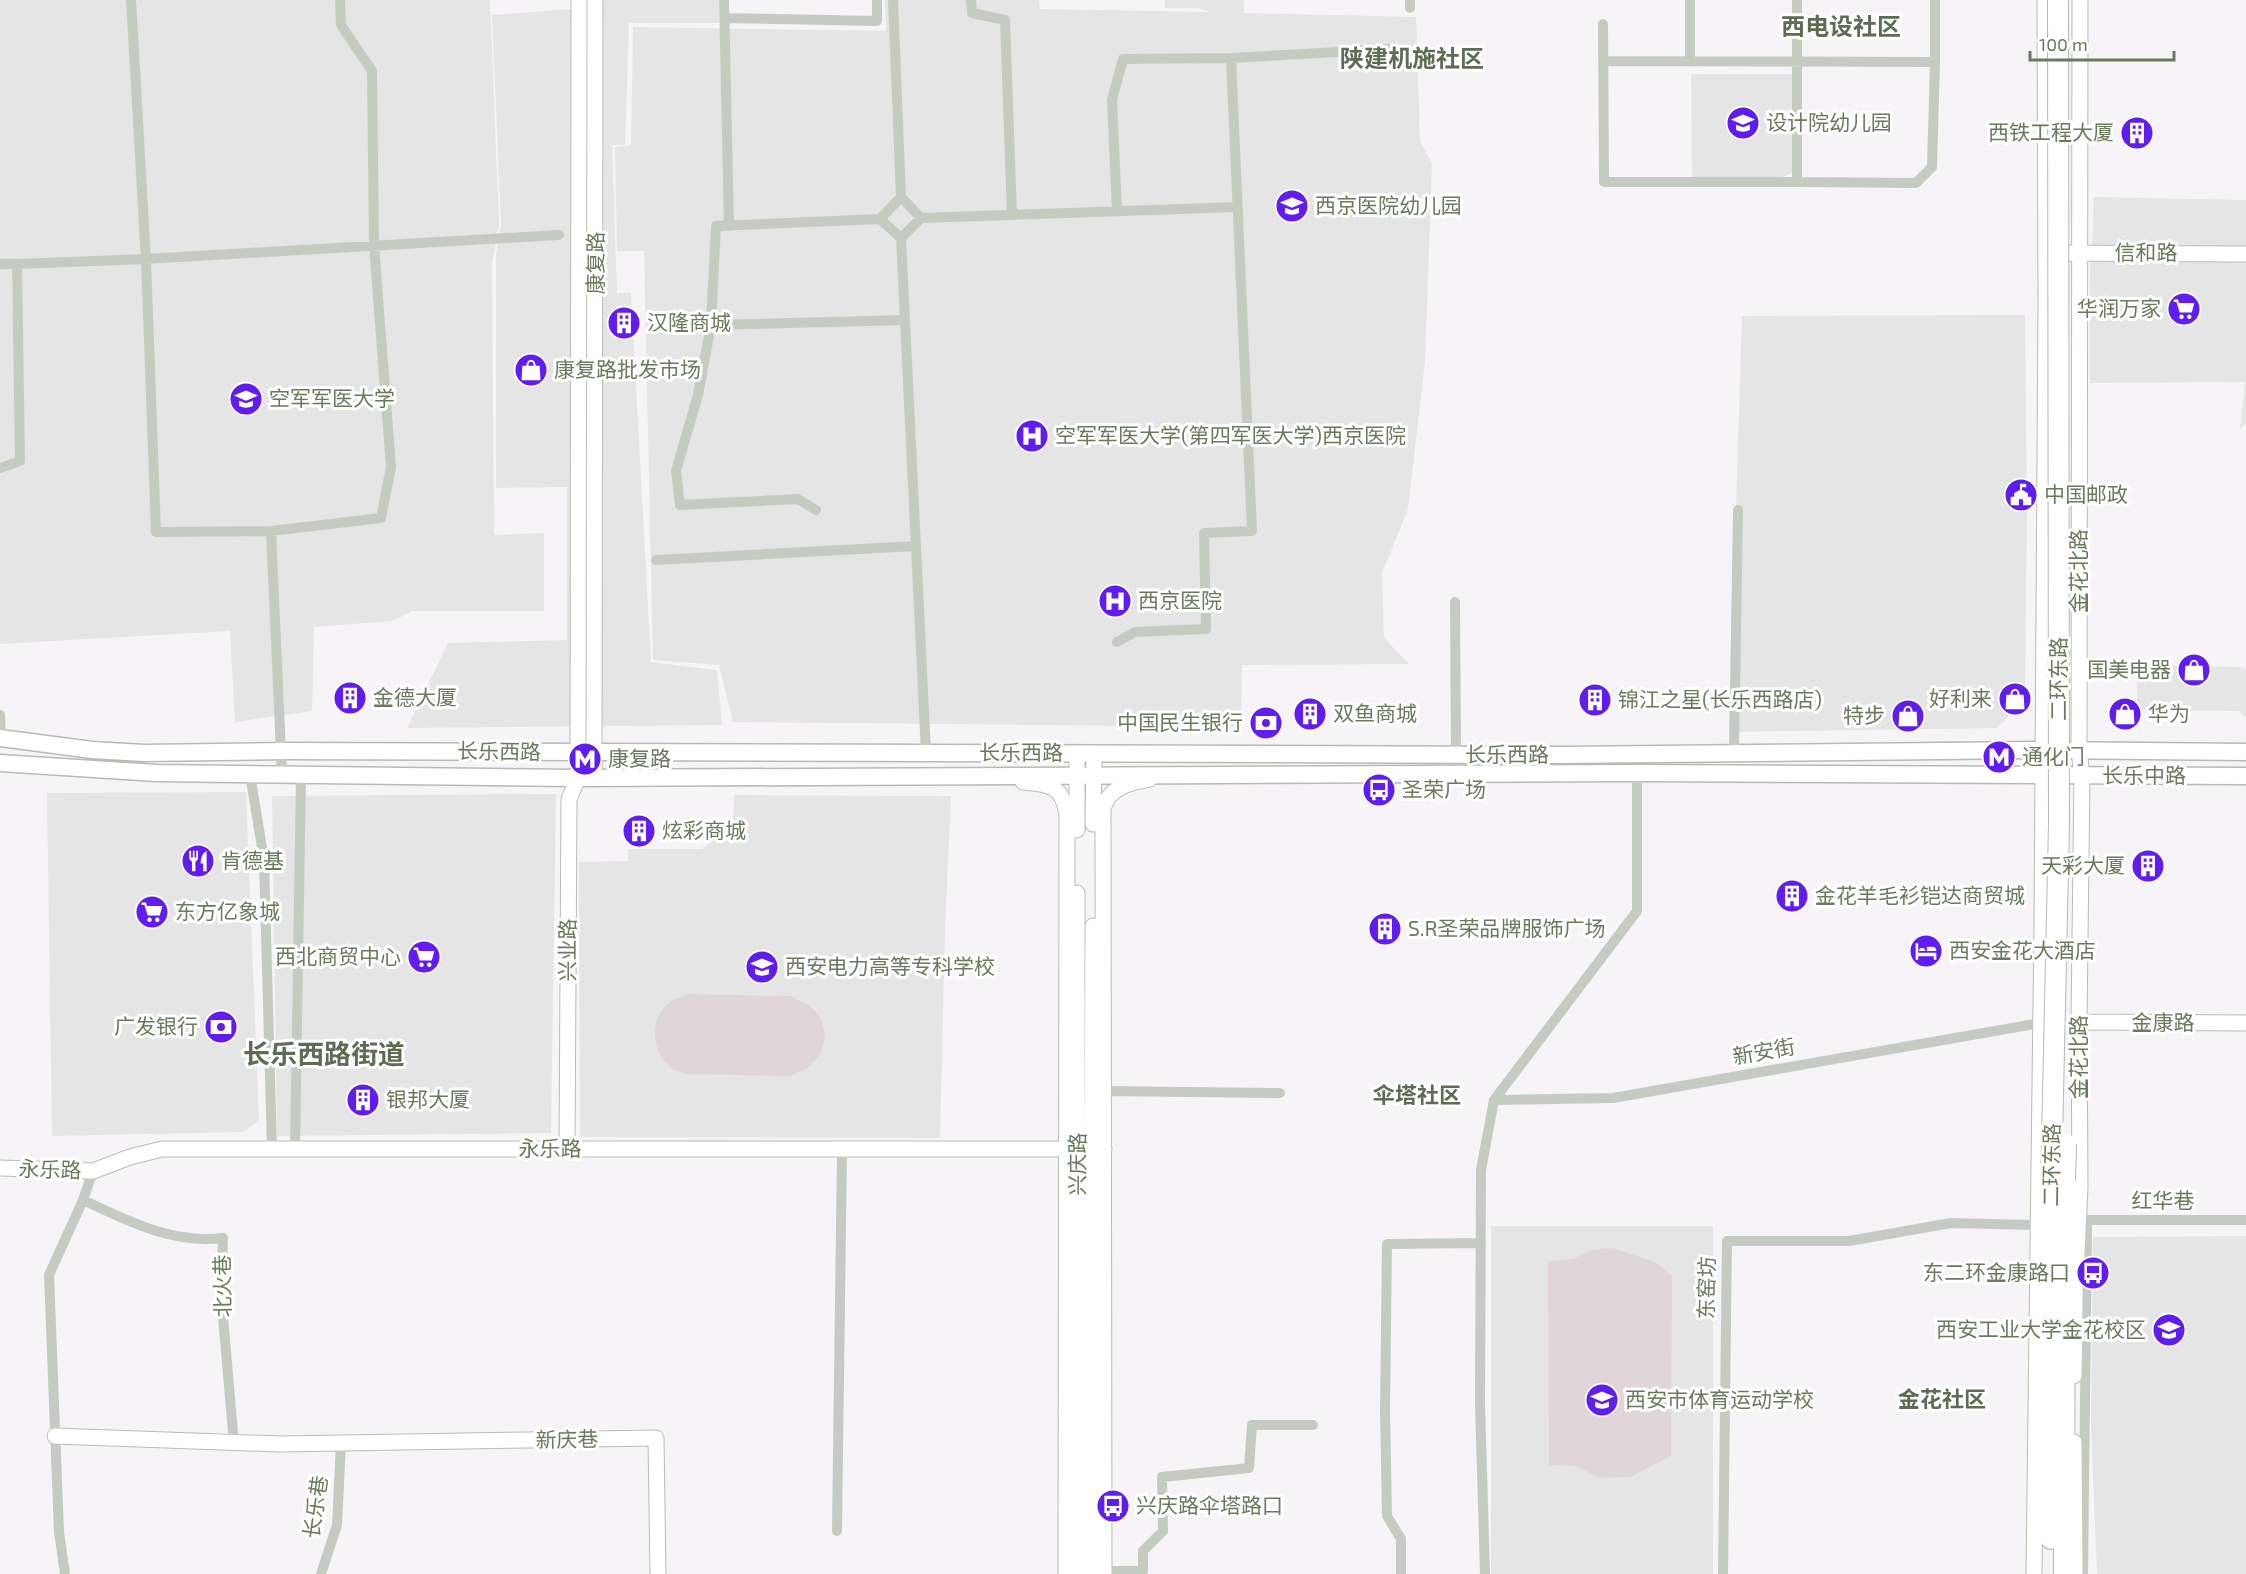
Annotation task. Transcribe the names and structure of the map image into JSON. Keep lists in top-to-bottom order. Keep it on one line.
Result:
{"streets":{"highway":["二环东路"],"main road":["信和路","康复路","金花北路","长乐西路","长乐中路","兴业路","金康路","永乐路","兴庆路","新庆巷"],"street":["新安街","红华巷","北火巷","东窑坊","长乐巷"]},"crossings":[["信和路","金花北路"],["康复路","长乐西路"],["康复路","兴业路"],["金花北路","长乐西路"],["金花北路","长乐中路"],["金花北路","金康路"],["金花北路","新安街"],["金花北路","红华巷"],["金花北路","东窑坊"],["长乐西路","长乐中路"],["长乐西路","兴业路"],["长乐西路","兴庆路"],["兴业路","永乐路"],["永乐路","兴庆路"],["新庆巷","长乐巷"]],"districts":["西电设社区","陕建机施社区","长乐西路街道","伞塔社区","金花社区"],"places":{"school or university":["设计院幼儿园","西京医院幼儿园","空军军医大学","西安电力高等专科学校","西安工业大学金花校区","西安市体育运动学校"],"building":["西铁工程大厦","汉隆商城","金德大厦","锦江之星(长乐西路店)","双鱼商城","炫彩商城","天彩大厦","金花羊毛衫铠达商贸城","S.R圣荣品牌服饰广场","银邦大厦"],"supermarket":["华润万家","东方亿象城","西北商贸中心"],"shop":["康复路批发市场","国美电器","好利来","华为","特步"],"hospital":["空军军医大学(第四军医大学)西京医院","西京医院"],"public building":["中国邮政"],"bank":["中国民生银行","广发银行"],"metro station":["通化门","康复路"],"bus stop":["圣荣广场","东二环金康路口","兴庆路伞塔路口"],"restaurant":["肯德基"],"hotel":["西安金花大酒店"]},"scale_bar":"100 m"}
